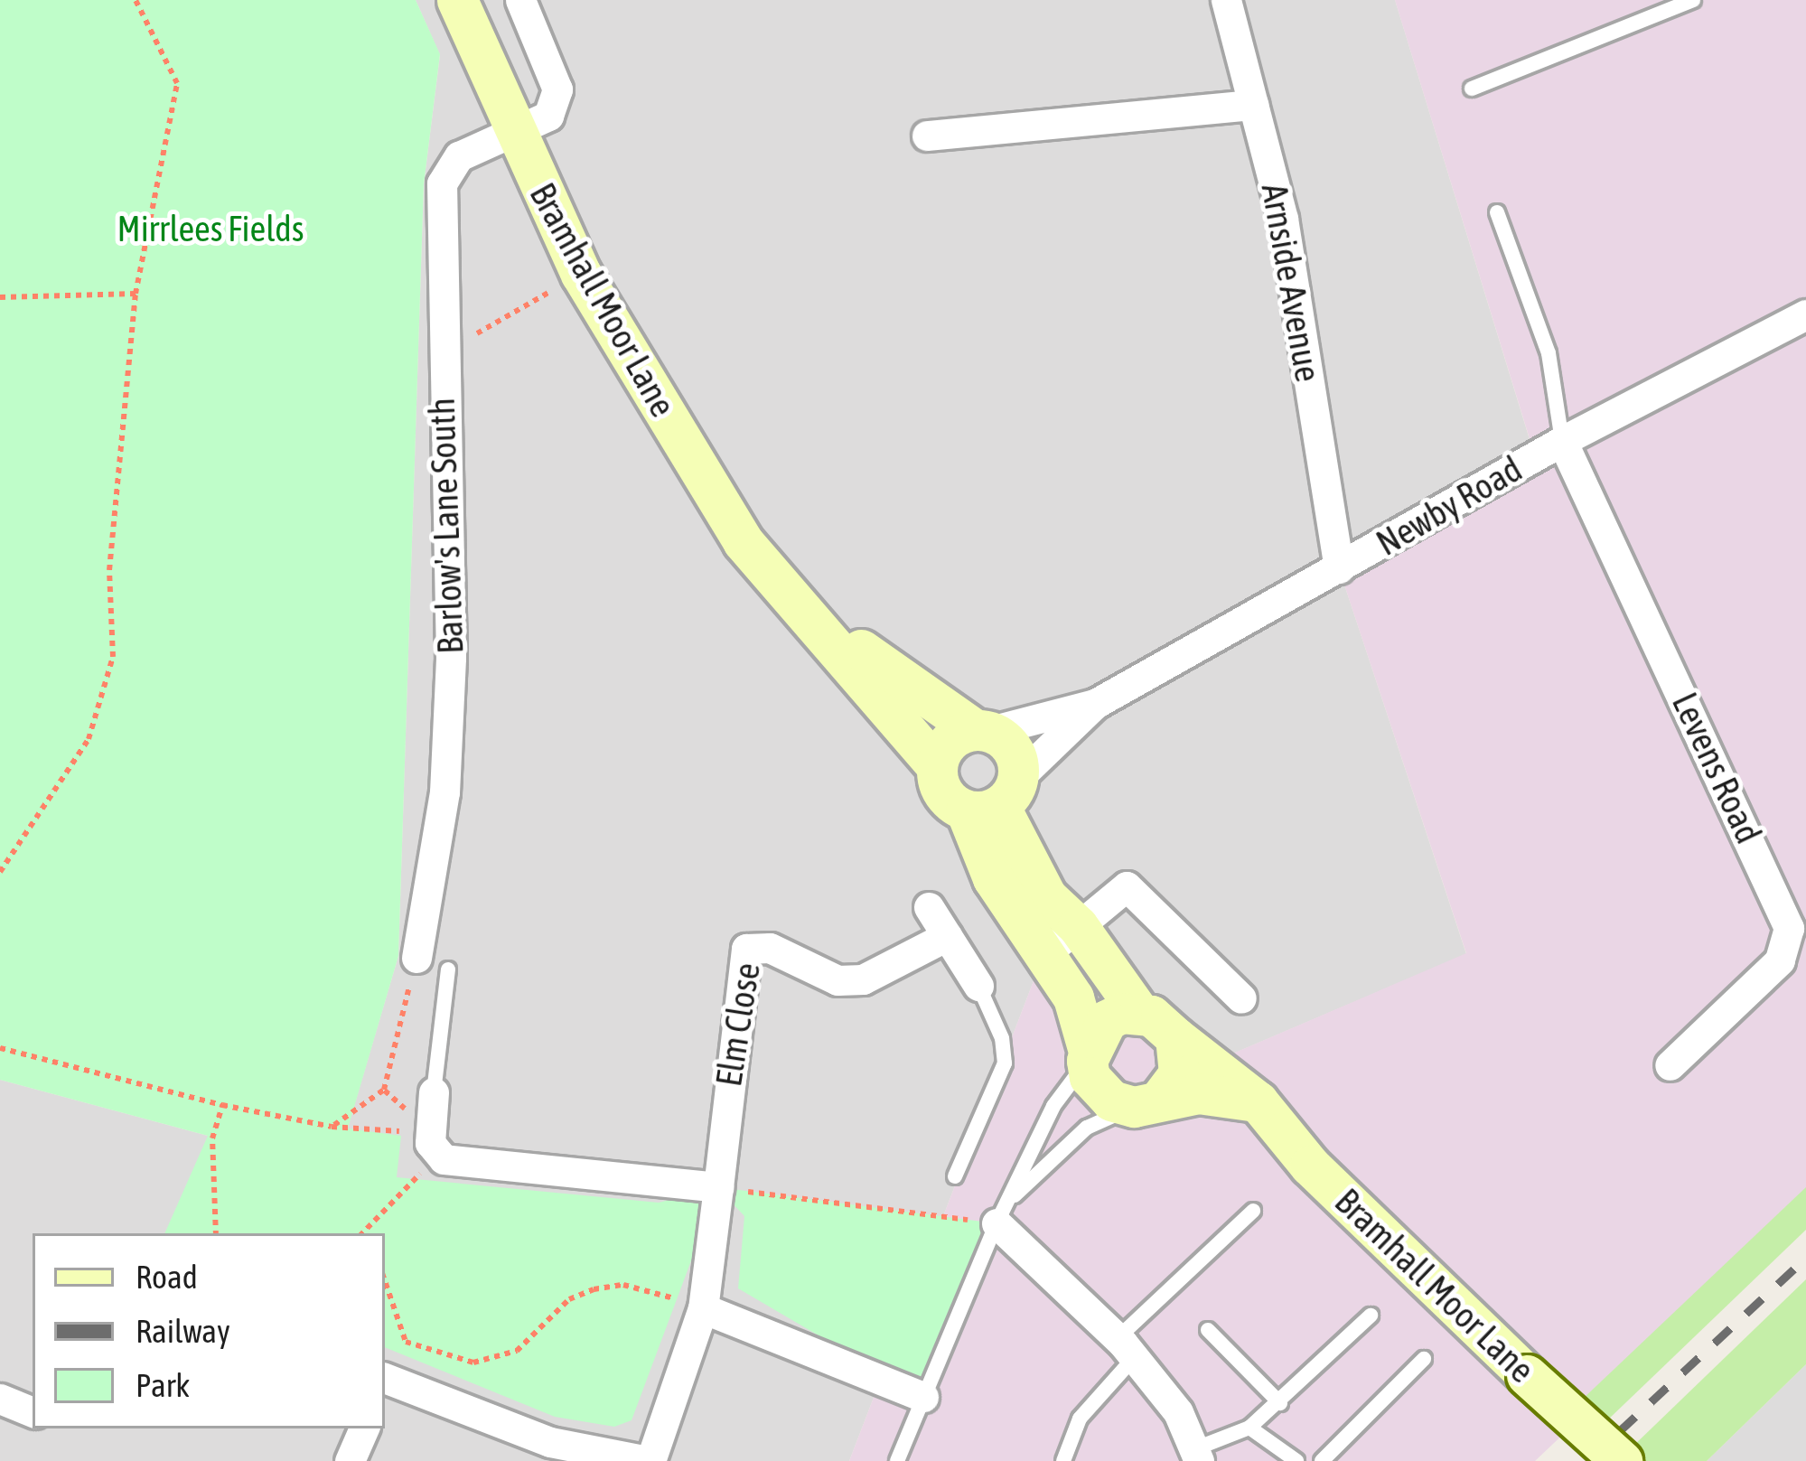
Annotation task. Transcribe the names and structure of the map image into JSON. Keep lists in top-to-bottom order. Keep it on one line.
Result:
{"streets":{"street":["Arnside Avenue","Bramhall Moor Lane","Newby Road","Barlow's Lane South","Levens Road","Elm Close"]},"crossings":[["Arnside Avenue","Newby Road"],["Bramhall Moor Lane","Newby Road"],["Bramhall Moor Lane","Barlow's Lane South"],["Newby Road","Levens Road"]],"parks":["Mirrlees Fields"],"legend":["Road","Railway","Park"]}
